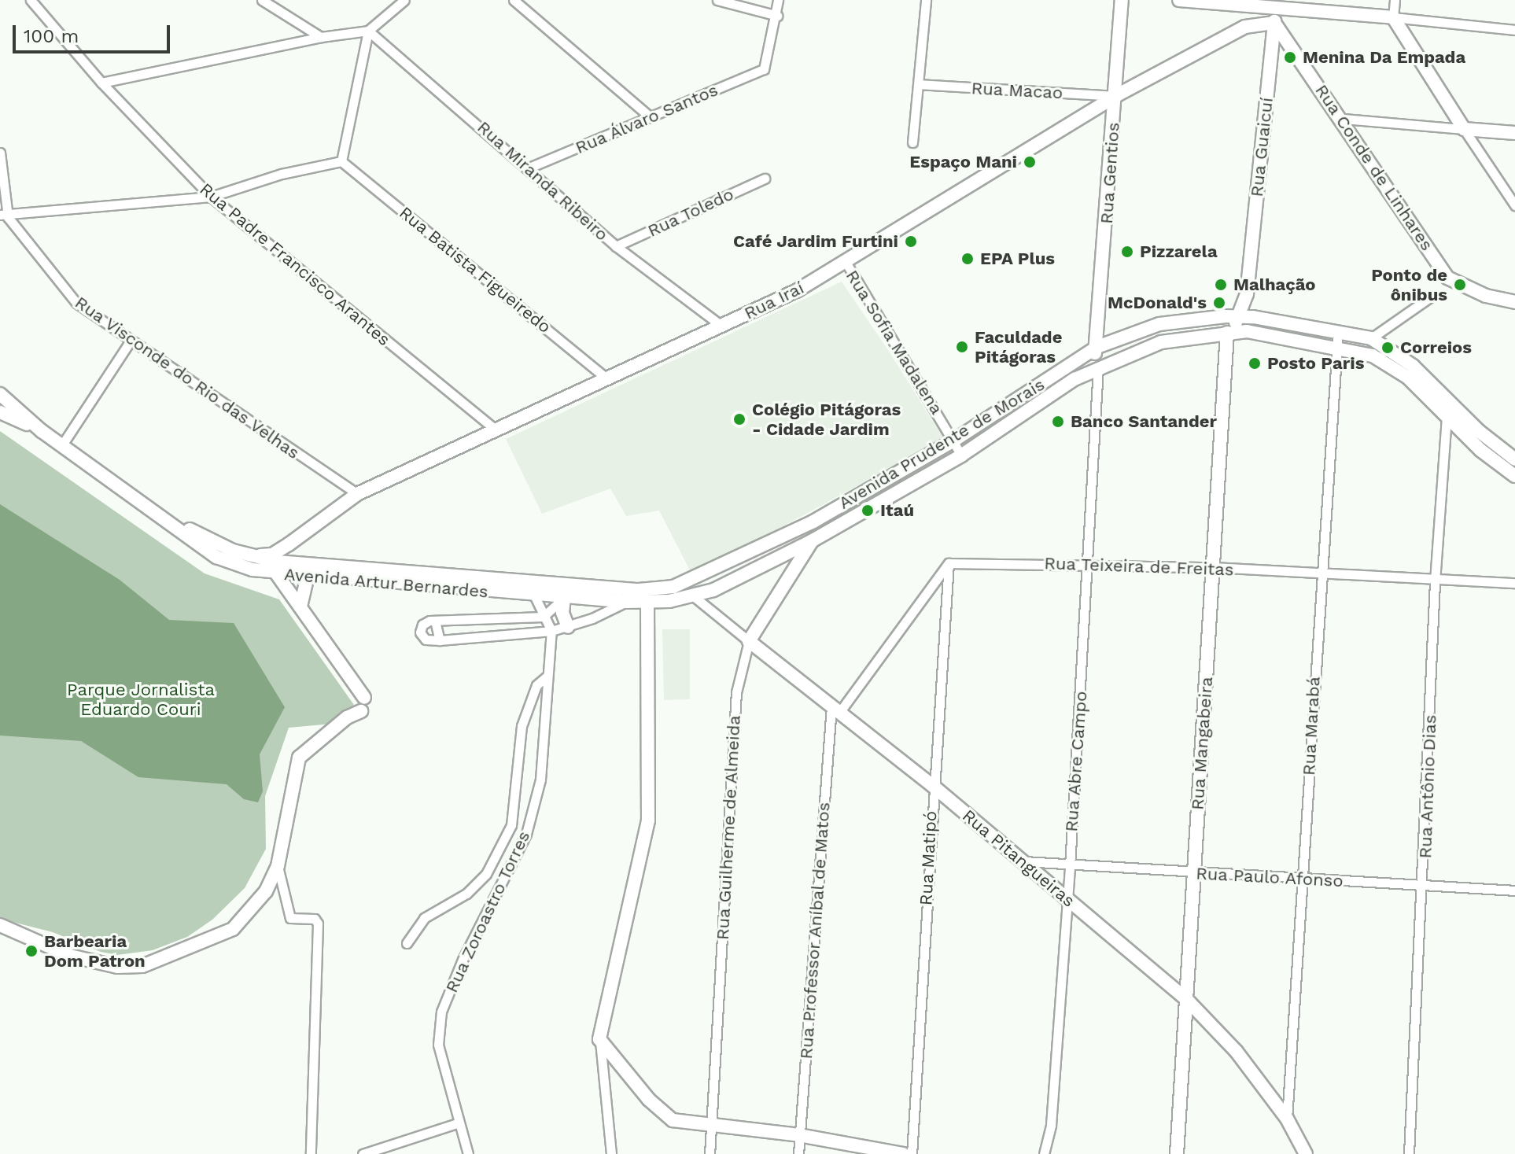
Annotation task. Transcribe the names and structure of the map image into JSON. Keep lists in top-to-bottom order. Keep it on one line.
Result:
{"streets":{"street":["Rua Macao","Rua Álvaro Santos","Rua Guaicuí","Rua Conde de Linhares","Rua Gentios","Rua Miranda Ribeiro","Rua Toledo","Rua Padre Francisco Arantes","Rua Batista Figueiredo","Rua Iraí","Rua Sofia Madalena","Rua Visconde do Rio das Velhas","Avenida Prudente de Morais","Rua Teixeira de Freitas","Avenida Artur Bernardes","Rua Marabá","Rua Mangabeira","Rua Abre Campo","Rua Antônio Dias","Rua Guilherme de Almeida","Rua Matipó","Rua Pitangueiras","Rua Paulo Afonso","Rua Zoroastro Torres","Rua Professor Aníbal de Matos"]},"crossings":[["Rua Macao","Rua Gentios"],["Rua Macao","Rua Iraí"],["Rua Álvaro Santos","Rua Miranda Ribeiro"],["Rua Guaicuí","Rua Conde de Linhares"],["Rua Guaicuí","Rua Iraí"],["Rua Guaicuí","Avenida Prudente de Morais"],["Rua Conde de Linhares","Rua Iraí"],["Rua Gentios","Rua Iraí"],["Rua Gentios","Avenida Prudente de Morais"],["Rua Miranda Ribeiro","Rua Toledo"],["Rua Miranda Ribeiro","Rua Iraí"],["Rua Padre Francisco Arantes","Rua Iraí"],["Rua Batista Figueiredo","Rua Iraí"],["Rua Iraí","Rua Sofia Madalena"],["Rua Iraí","Rua Visconde do Rio das Velhas"],["Rua Iraí","Avenida Artur Bernardes"],["Rua Sofia Madalena","Avenida Prudente de Morais"],["Avenida Prudente de Morais","Avenida Artur Bernardes"],["Avenida Prudente de Morais","Rua Marabá"],["Avenida Prudente de Morais","Rua Mangabeira"],["Avenida Prudente de Morais","Rua Abre Campo"],["Avenida Prudente de Morais","Rua Antônio Dias"],["Avenida Prudente de Morais","Rua Guilherme de Almeida"],["Avenida Prudente de Morais","Rua Pitangueiras"],["Avenida Prudente de Morais","Rua Zoroastro Torres"],["Rua Teixeira de Freitas","Rua Marabá"],["Rua Teixeira de Freitas","Rua Mangabeira"],["Rua Teixeira de Freitas","Rua Abre Campo"],["Rua Teixeira de Freitas","Rua Antônio Dias"],["Rua Teixeira de Freitas","Rua Matipó"],["Rua Marabá","Rua Pitangueiras"],["Rua Marabá","Rua Paulo Afonso"],["Rua Mangabeira","Rua Pitangueiras"],["Rua Mangabeira","Rua Paulo Afonso"],["Rua Abre Campo","Rua Pitangueiras"],["Rua Abre Campo","Rua Paulo Afonso"],["Rua Antônio Dias","Rua Paulo Afonso"],["Rua Guilherme de Almeida","Rua Pitangueiras"],["Rua Matipó","Rua Pitangueiras"],["Rua Pitangueiras","Rua Paulo Afonso"],["Rua Pitangueiras","Rua Professor Aníbal de Matos"]],"parks":["Parque Jornalista Eduardo Couri"],"places":["Menina Da Empada","Espaço Mani","Café Jardim Furtini","Pizzarela","EPA Plus","Malhação","Ponto de ônibus","McDonald's","Faculdade Pitágoras","Correios","Posto Paris","Colégio Pitágoras - Cidade Jardim","Banco Santander","Itaú","Barbearia Dom Patron"],"scale_bar":"100 m"}
